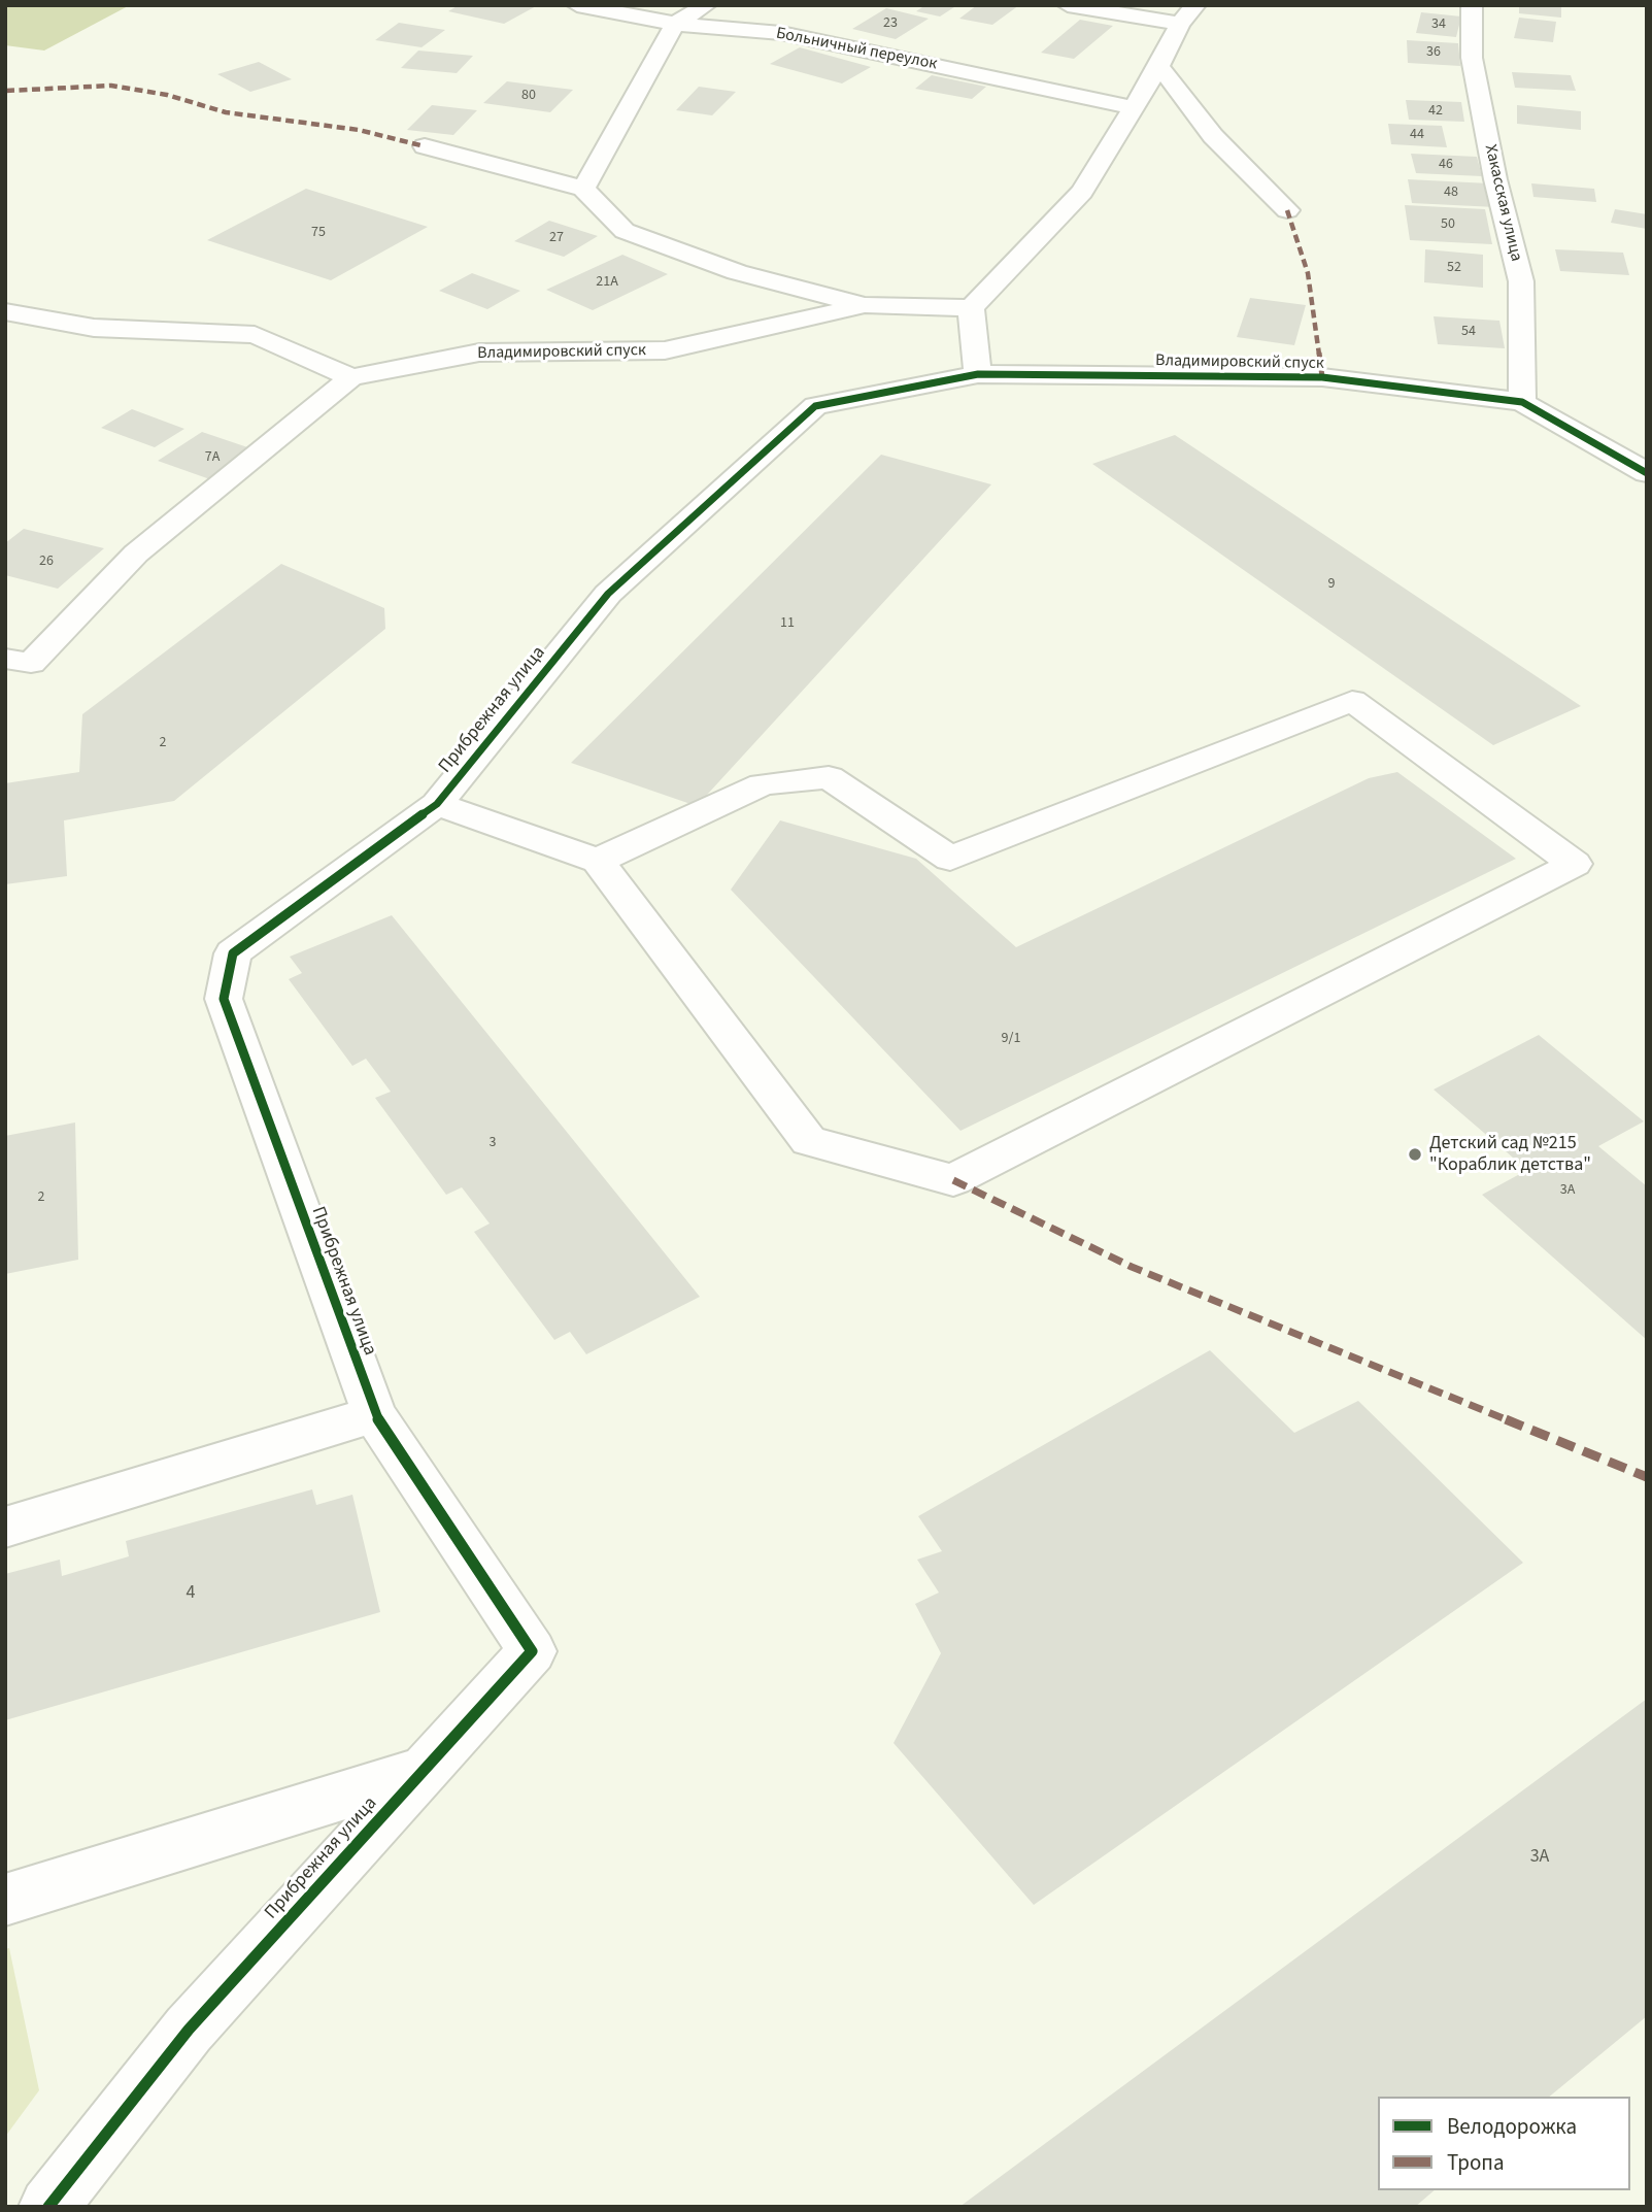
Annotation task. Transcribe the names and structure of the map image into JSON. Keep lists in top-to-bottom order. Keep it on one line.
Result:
{"streets":{"street":["Больничный переулок","Хакасская улица","Владимировский спуск","Прибрежная улица"]},"crossings":[["Хакасская улица","Владимировский спуск"],["Владимировский спуск","Прибрежная улица"]],"places":["Детский сад №215 \"Кораблик детства\""],"house_numbers":["23","34","36","80","42","44","46","48","50","75","27","52","21А","54","7А","26","9","11","2","9/1","3","3А","2","4","3А"],"legend":["Велодорожка","Тропа"]}
